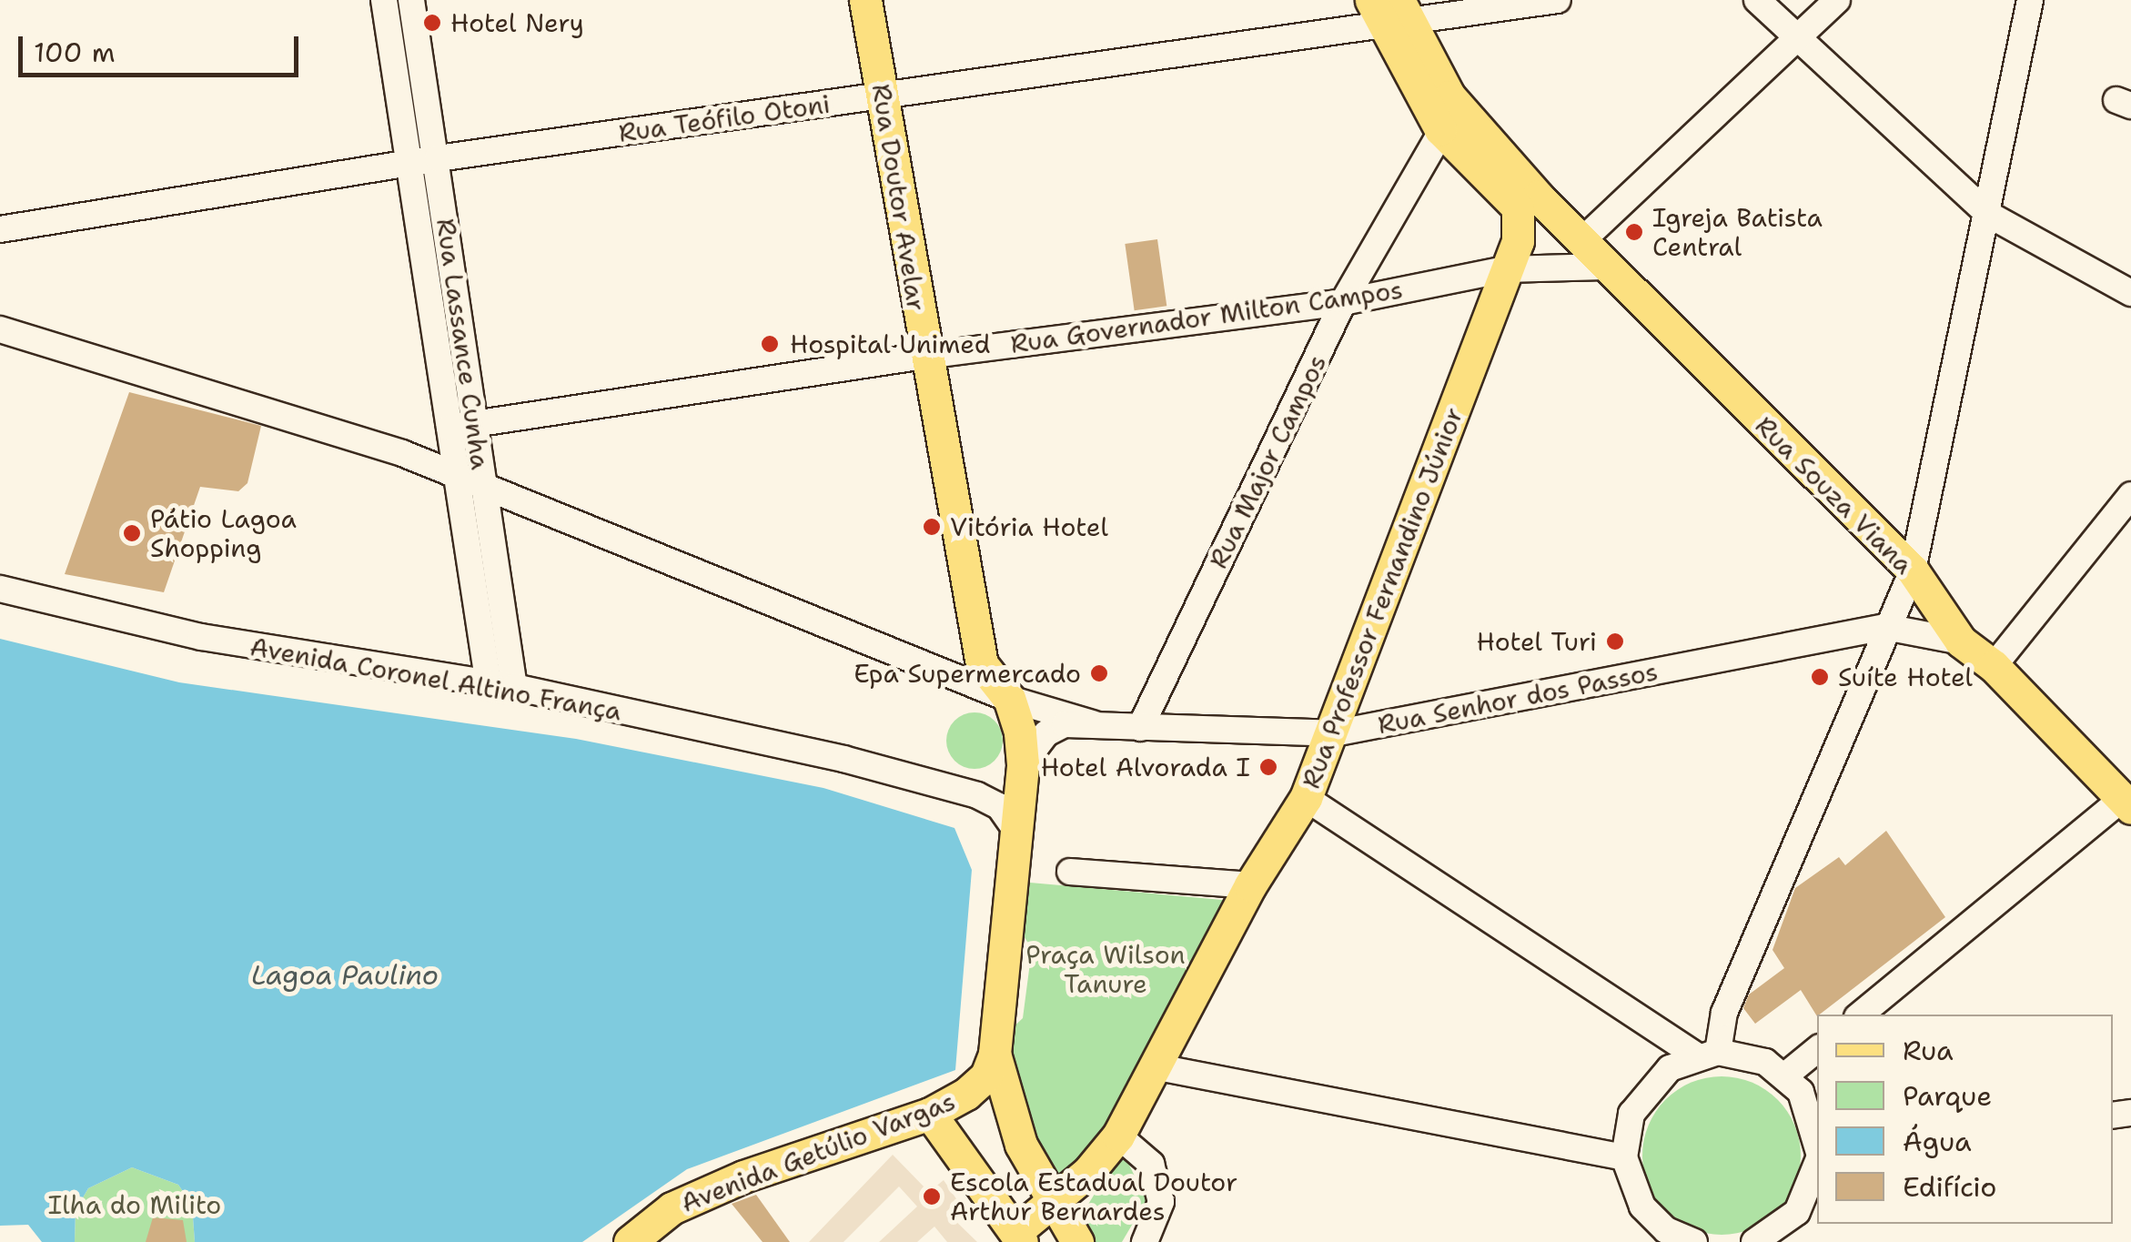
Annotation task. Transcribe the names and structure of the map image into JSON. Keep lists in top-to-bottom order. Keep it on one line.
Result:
{"streets":{"main road":["Rua Doutor Avelar","Rua Souza Viana","Rua Professor Fernandino Júnior","Avenida Getúlio Vargas"],"street":["Rua Teófilo Otoni","Rua Governador Milton Campos","Rua Lassance Cunha","Rua Major Campos","Avenida Coronel Altino França","Rua Senhor dos Passos"]},"crossings":[["Rua Teófilo Otoni","Rua Doutor Avelar"],["Rua Teófilo Otoni","Rua Lassance Cunha"],["Rua Doutor Avelar","Rua Governador Milton Campos"],["Rua Doutor Avelar","Rua Senhor dos Passos"],["Rua Governador Milton Campos","Rua Lassance Cunha"],["Rua Governador Milton Campos","Rua Major Campos"],["Rua Governador Milton Campos","Rua Professor Fernandino Júnior"],["Rua Lassance Cunha","Avenida Coronel Altino França"],["Rua Lassance Cunha","Rua Senhor dos Passos"],["Rua Major Campos","Rua Souza Viana"],["Rua Major Campos","Rua Professor Fernandino Júnior"],["Rua Major Campos","Rua Senhor dos Passos"],["Rua Souza Viana","Rua Professor Fernandino Júnior"],["Rua Souza Viana","Rua Senhor dos Passos"],["Rua Professor Fernandino Júnior","Rua Senhor dos Passos"]],"water":["Lagoa Paulino"],"parks":["Praça Wilson Tanure","Ilha do Milito"],"places":["Hotel Nery","Igreja Batista Central","Hospital Unimed","Vitória Hotel","Pátio Lagoa Shopping","Hotel Turi","Epa Supermercado","Suíte Hotel","Hotel Alvorada I","Escola Estadual Doutor Arthur Bernardes"],"legend":["Rua","Parque","Água","Edifício"],"scale_bar":"100 m"}
